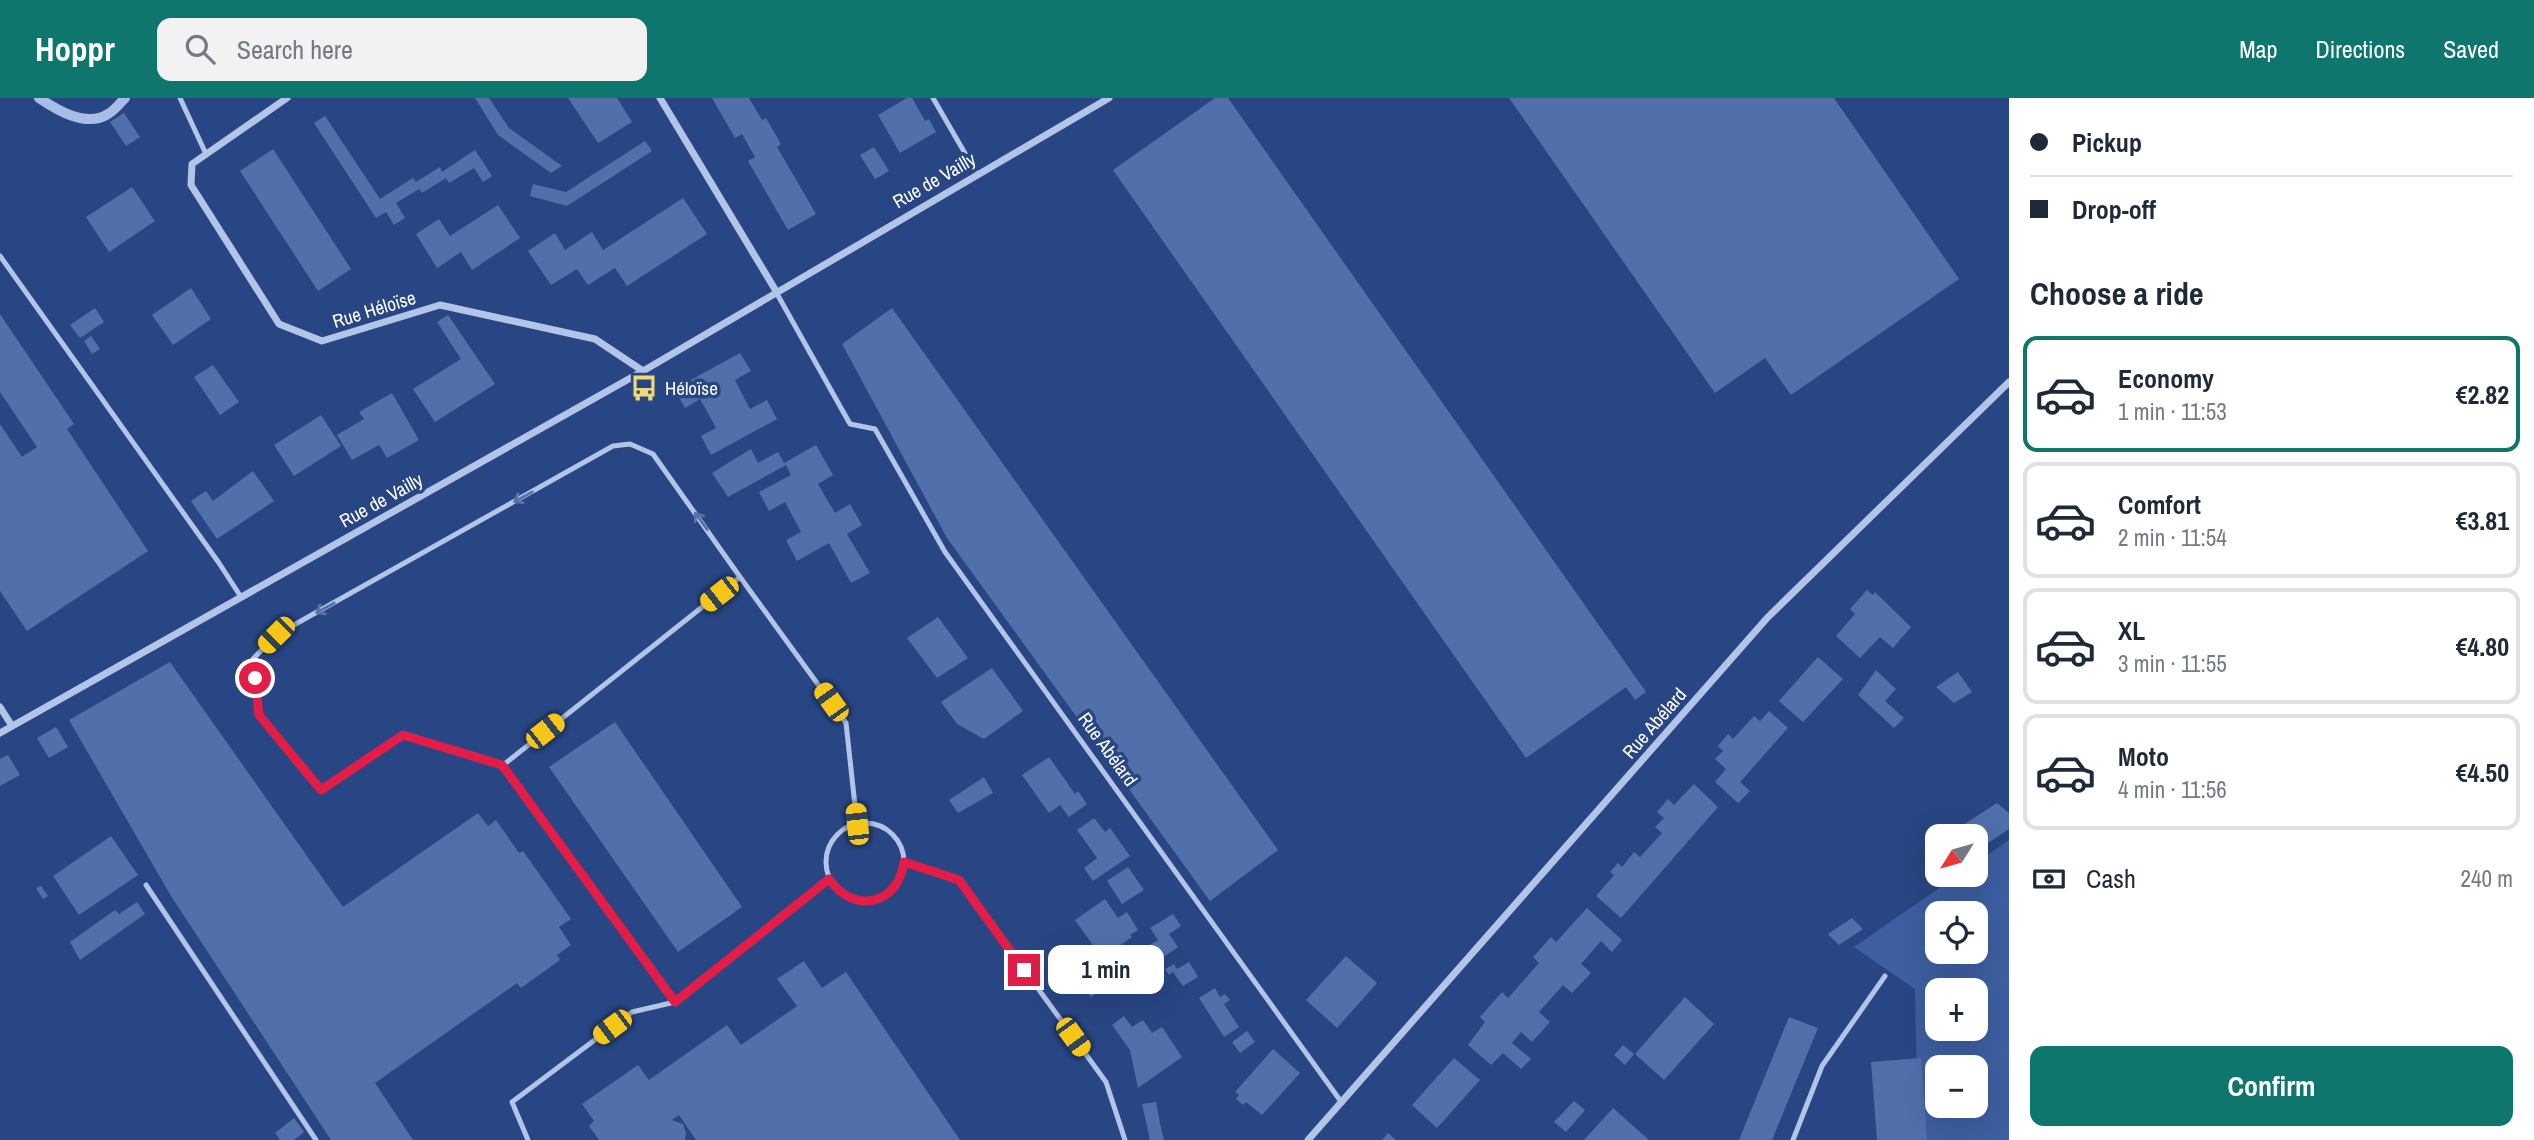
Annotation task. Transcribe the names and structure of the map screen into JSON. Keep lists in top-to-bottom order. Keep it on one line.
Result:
{"streets":{"street":["Rue de Vailly","Rue Héloïse","Rue Abélard"]},"crossings":[["Rue de Vailly","Rue Héloïse"],["Rue de Vailly","Rue Abélard"]],"places":{"bus stop":["Héloïse"]},"north":"bottom left","page":{"header":"Hoppr","search":"Search here","nav":["Map","Directions","Saved"],"banner":["Pickup","Drop-off"],"heading":"Choose a ride","list":[{"name":"Economy","note":"1 min · 11:53","value":"€2.82"},{"name":"Comfort","note":"2 min · 11:54","value":"€3.81"},{"name":"XL","note":"3 min · 11:55","value":"€4.80"},{"name":"Moto","note":"4 min · 11:56","value":"€4.50"}],"map_buttons":["+","−"],"pay":["Cash","240 m"],"bubble":"1 min","buttons":"Confirm"}}
